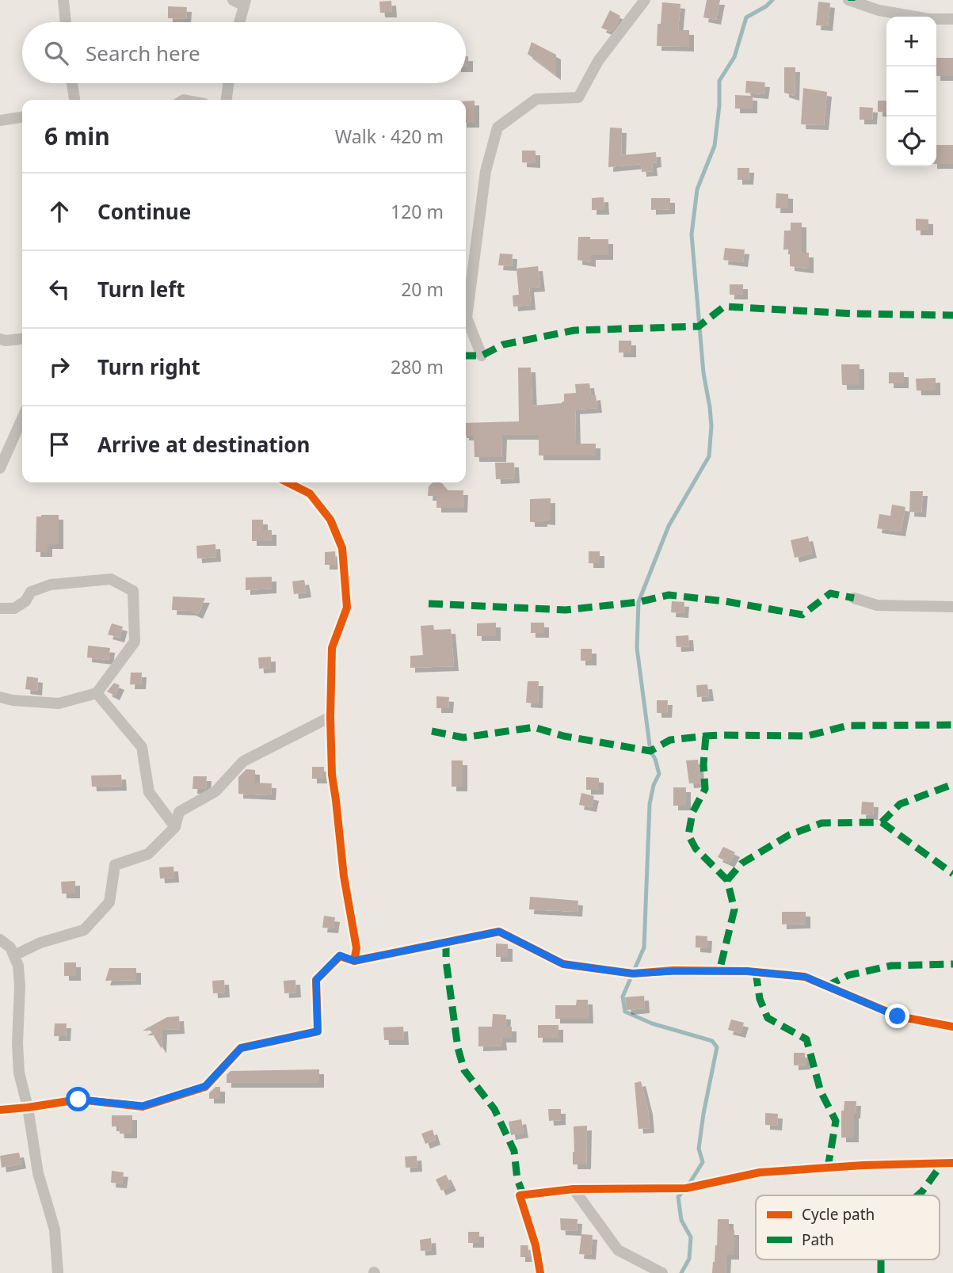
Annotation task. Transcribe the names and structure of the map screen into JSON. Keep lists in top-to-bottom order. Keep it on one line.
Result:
{"legend":["Cycle path","Path"],"page":{"map_buttons":["+","−"],"search":"Search here","heading":["6 min","Walk · 420 m"],"list":[["Continue","120 m"],["Turn left","20 m"],["Turn right","280 m"],"Arrive at destination"]}}
